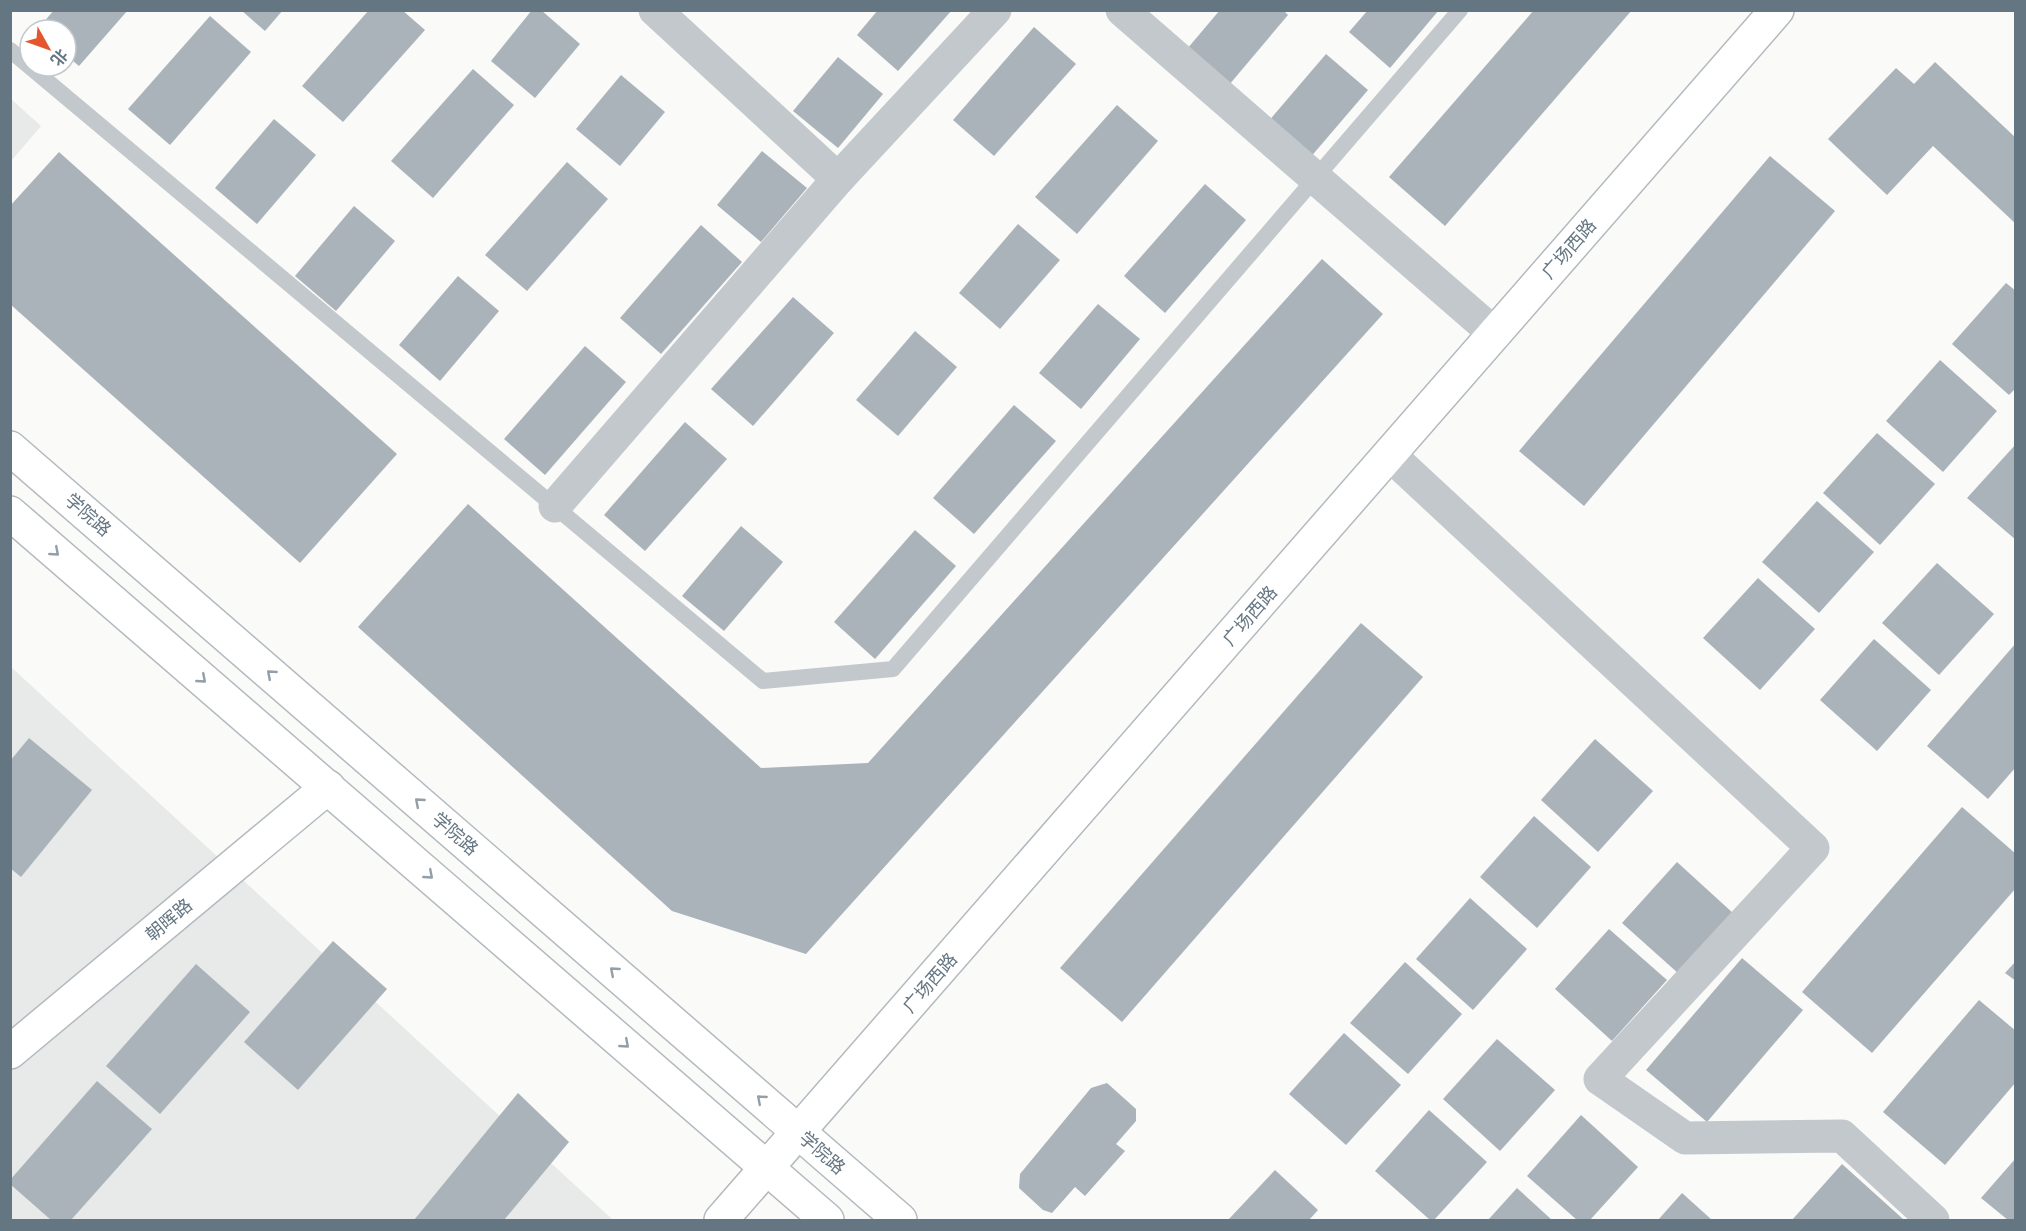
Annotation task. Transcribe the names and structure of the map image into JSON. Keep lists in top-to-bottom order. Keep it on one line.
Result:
{"streets":{"main road":["广场西路","学院路","朝晖路"]},"crossings":[["广场西路","学院路"]],"north":"bottom right"}
